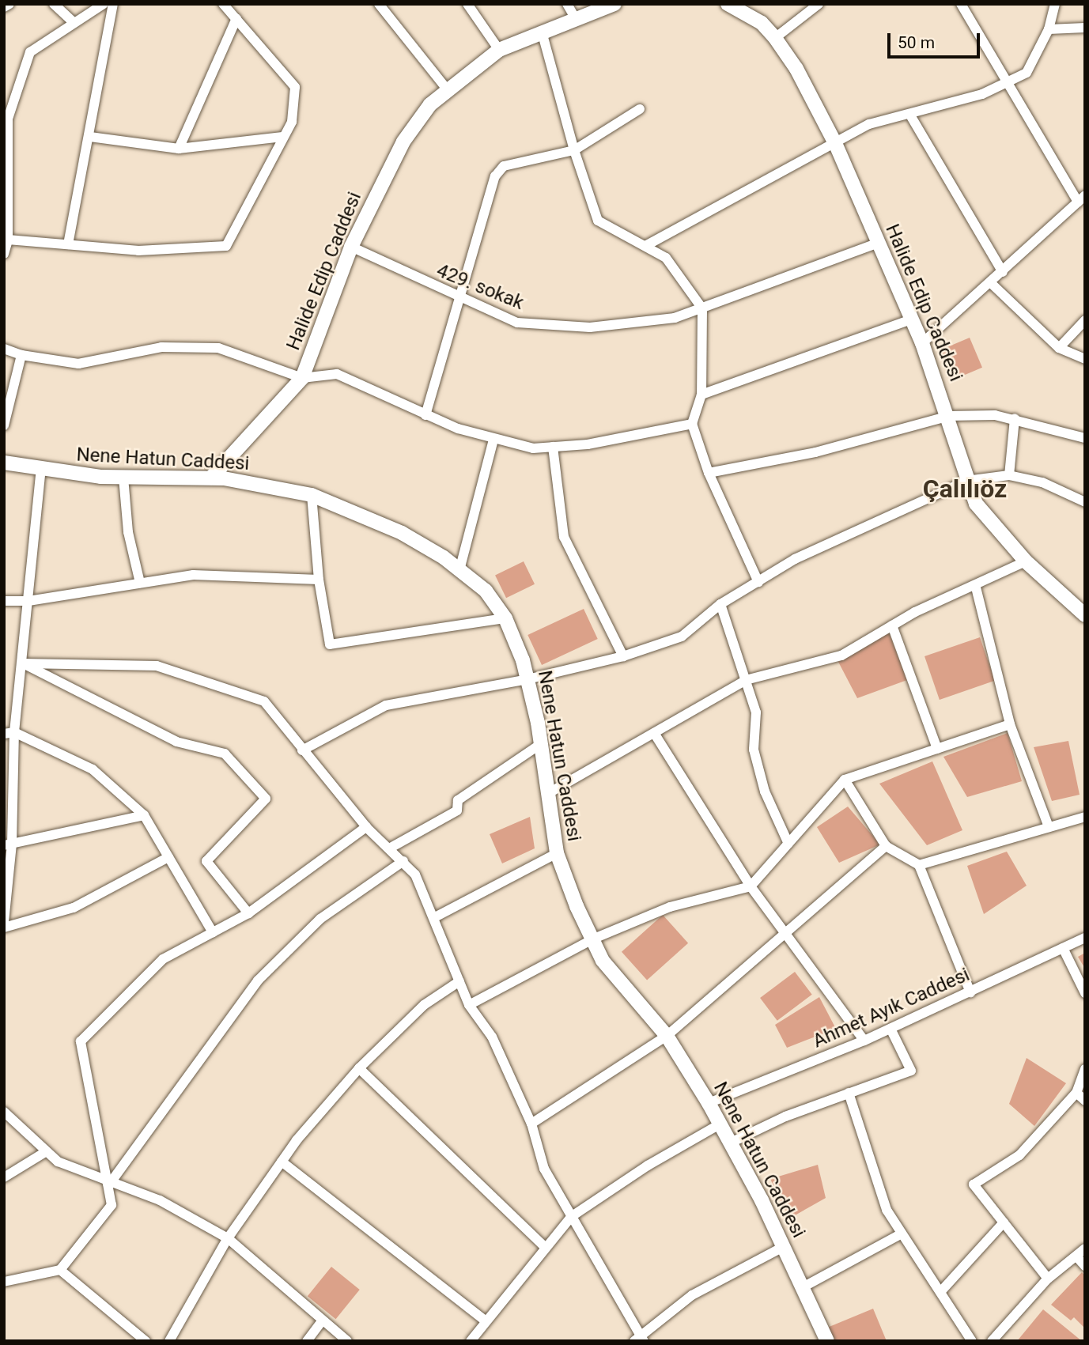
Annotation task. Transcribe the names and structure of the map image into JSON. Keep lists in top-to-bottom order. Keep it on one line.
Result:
{"streets":{"street":["Halide Edip Caddesi","429. sokak","Nene Hatun Caddesi","Ahmet Ayık Caddesi"]},"crossings":[["Halide Edip Caddesi","429. sokak"],["Halide Edip Caddesi","Nene Hatun Caddesi"],["Nene Hatun Caddesi","Ahmet Ayık Caddesi"]],"districts":["Çalılıöz"],"scale_bar":"50 m"}
